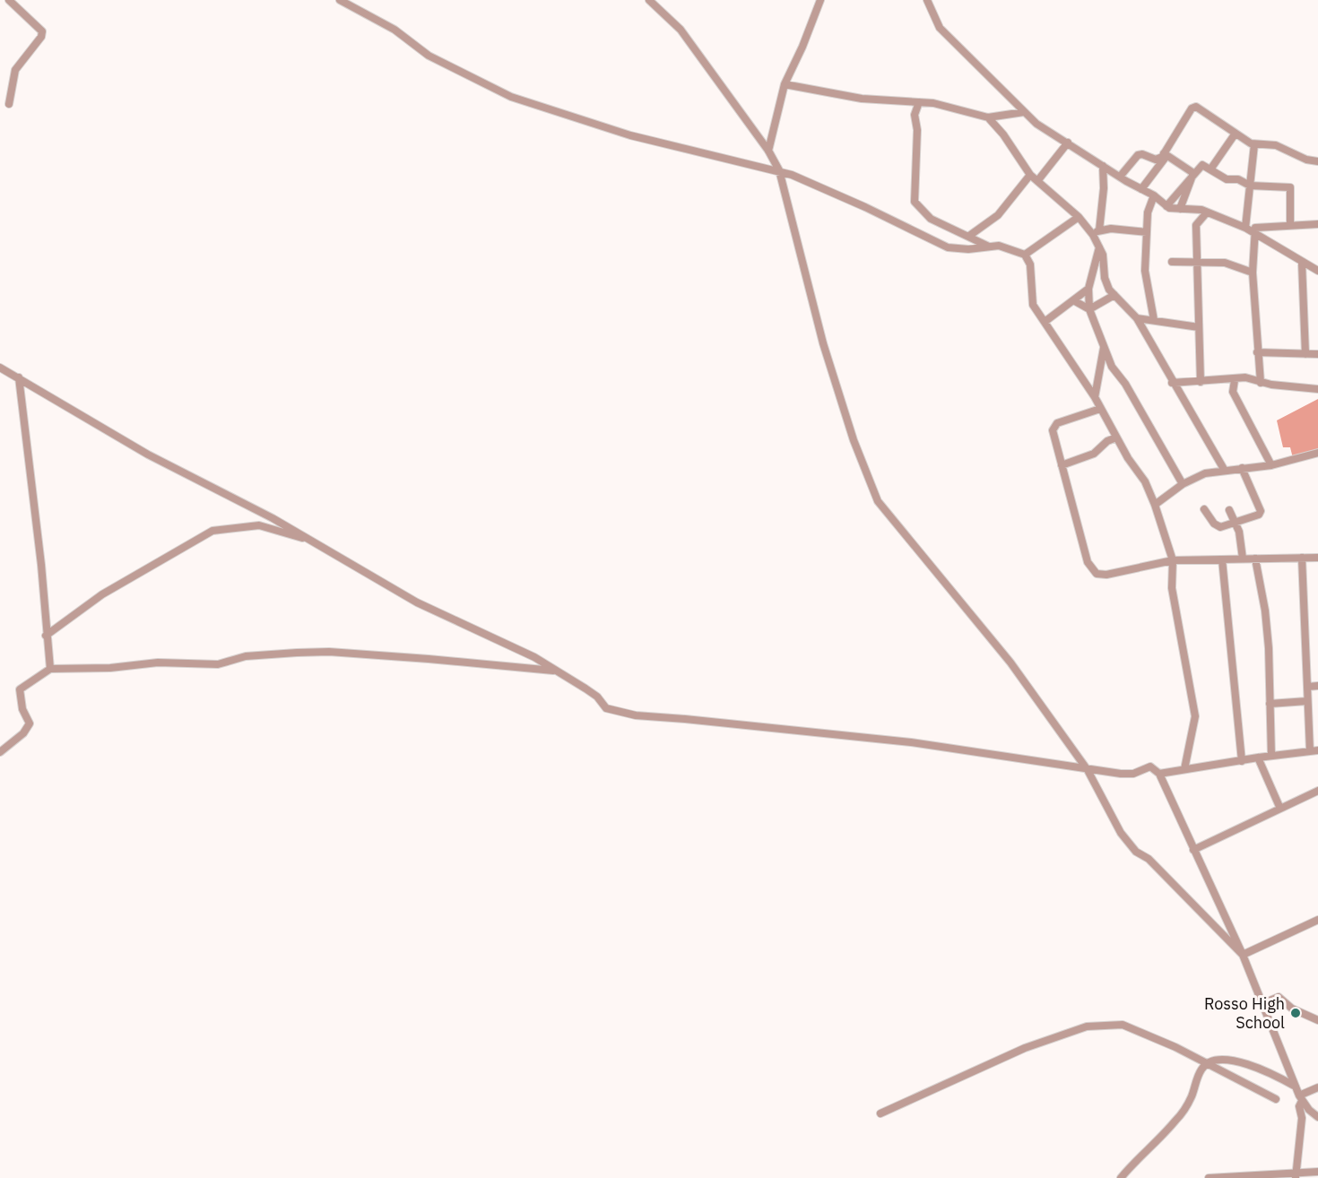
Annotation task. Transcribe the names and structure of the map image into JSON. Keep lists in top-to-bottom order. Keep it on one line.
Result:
{"places":["Rosso High School"]}
